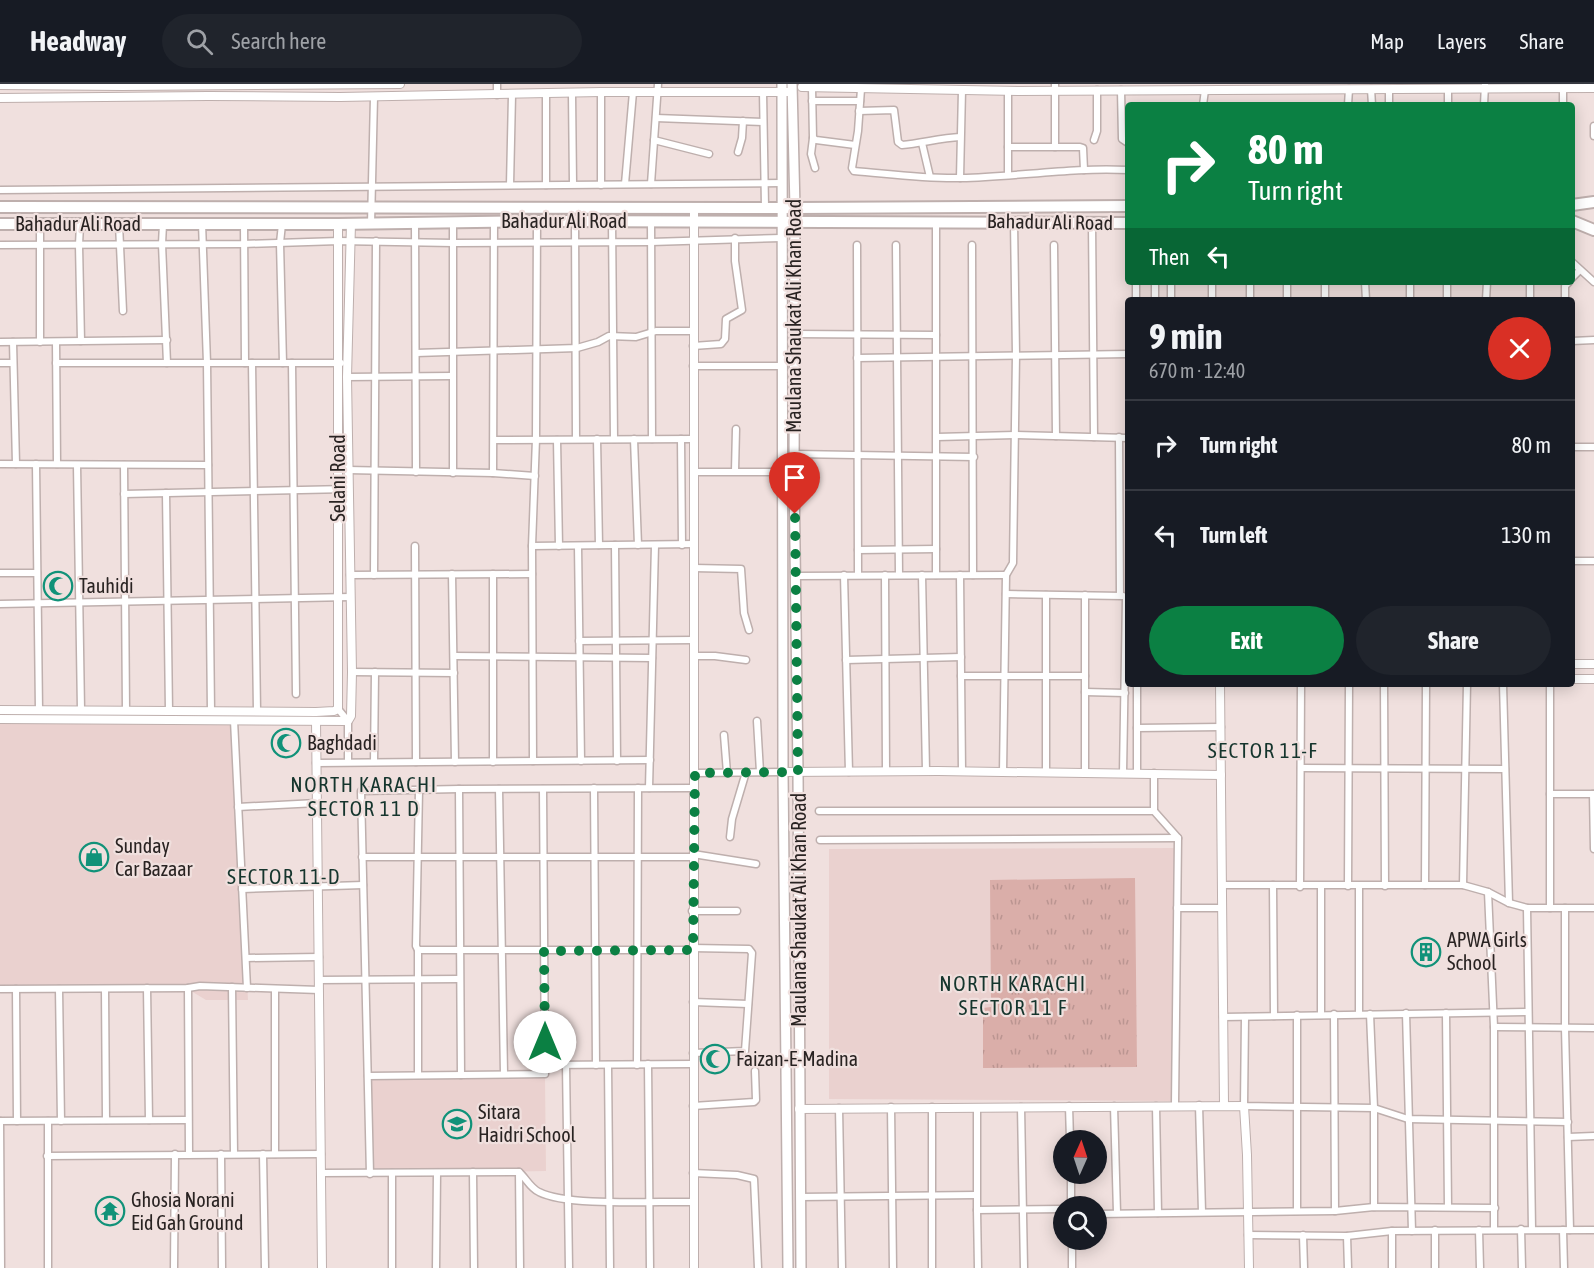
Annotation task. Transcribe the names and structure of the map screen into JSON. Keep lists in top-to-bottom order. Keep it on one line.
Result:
{"streets":{"main road":["Bahadur Ali Road","Maulana Shaukat Ali Khan Road"],"street":["Selani Road"]},"crossings":[["Bahadur Ali Road","Maulana Shaukat Ali Khan Road"],["Bahadur Ali Road","Selani Road"]],"districts":["SECTOR 11-F","NORTH KARACHI SECTOR 11 D","SECTOR 11-D","NORTH KARACHI SECTOR 11 F"],"places":{"mosque":["Tauhidi","Baghdadi","Faizan-E-Madina"],"shop":["Sunday Car Bazaar"],"building":["APWA Girls School"],"school or university":["Sitara Haidri School"],"temple":["Ghosia Norani Eid Gah Ground"]},"north":"top","page":{"header":"Headway","search":"Search here","nav":["Map","Layers","Share"],"turn":["80 m","Turn right"],"then":"Then","heading":["9 min","670 m · 12:40"],"list":[{"name":"Turn right","value":"80 m"},{"name":"Turn left","value":"130 m"}],"buttons":["Exit","Share"]}}
